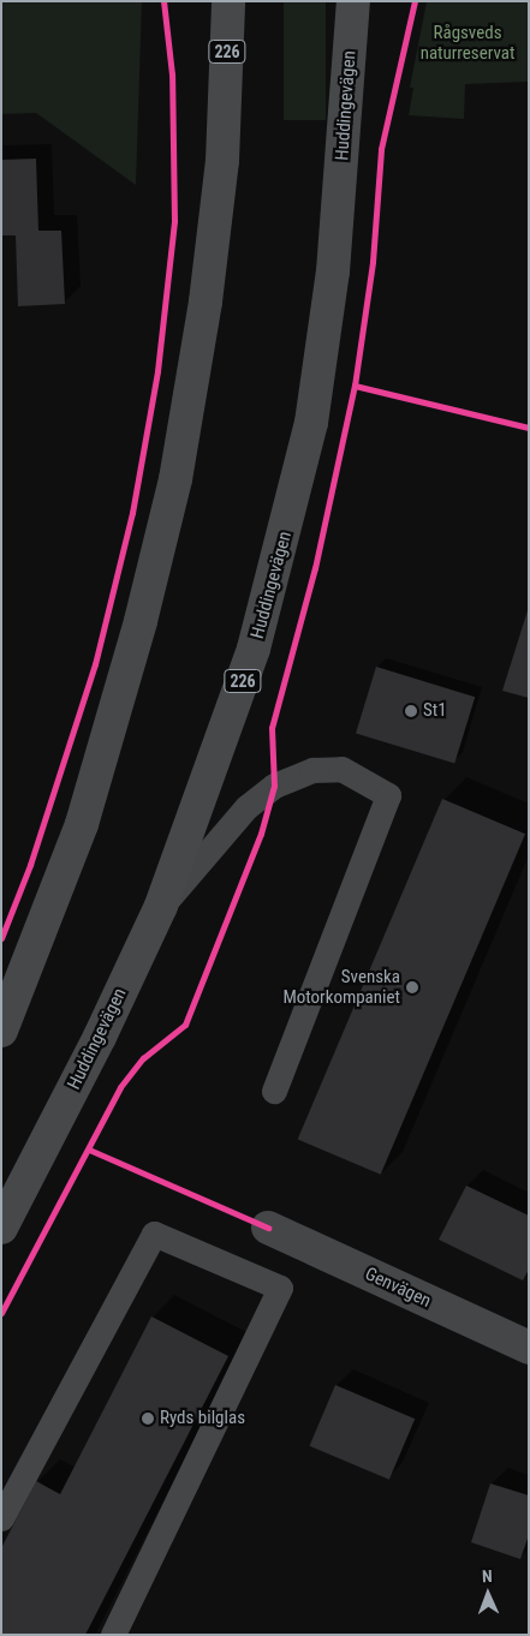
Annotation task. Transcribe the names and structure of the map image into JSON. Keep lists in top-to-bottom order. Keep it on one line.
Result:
{"streets":{"main road":["226","Huddingevägen"],"street":["Genvägen"]},"parks":["Rågsveds naturreservat"],"places":["St1","Svenska Motorkompaniet","Ryds bilglas"],"north":"top"}
